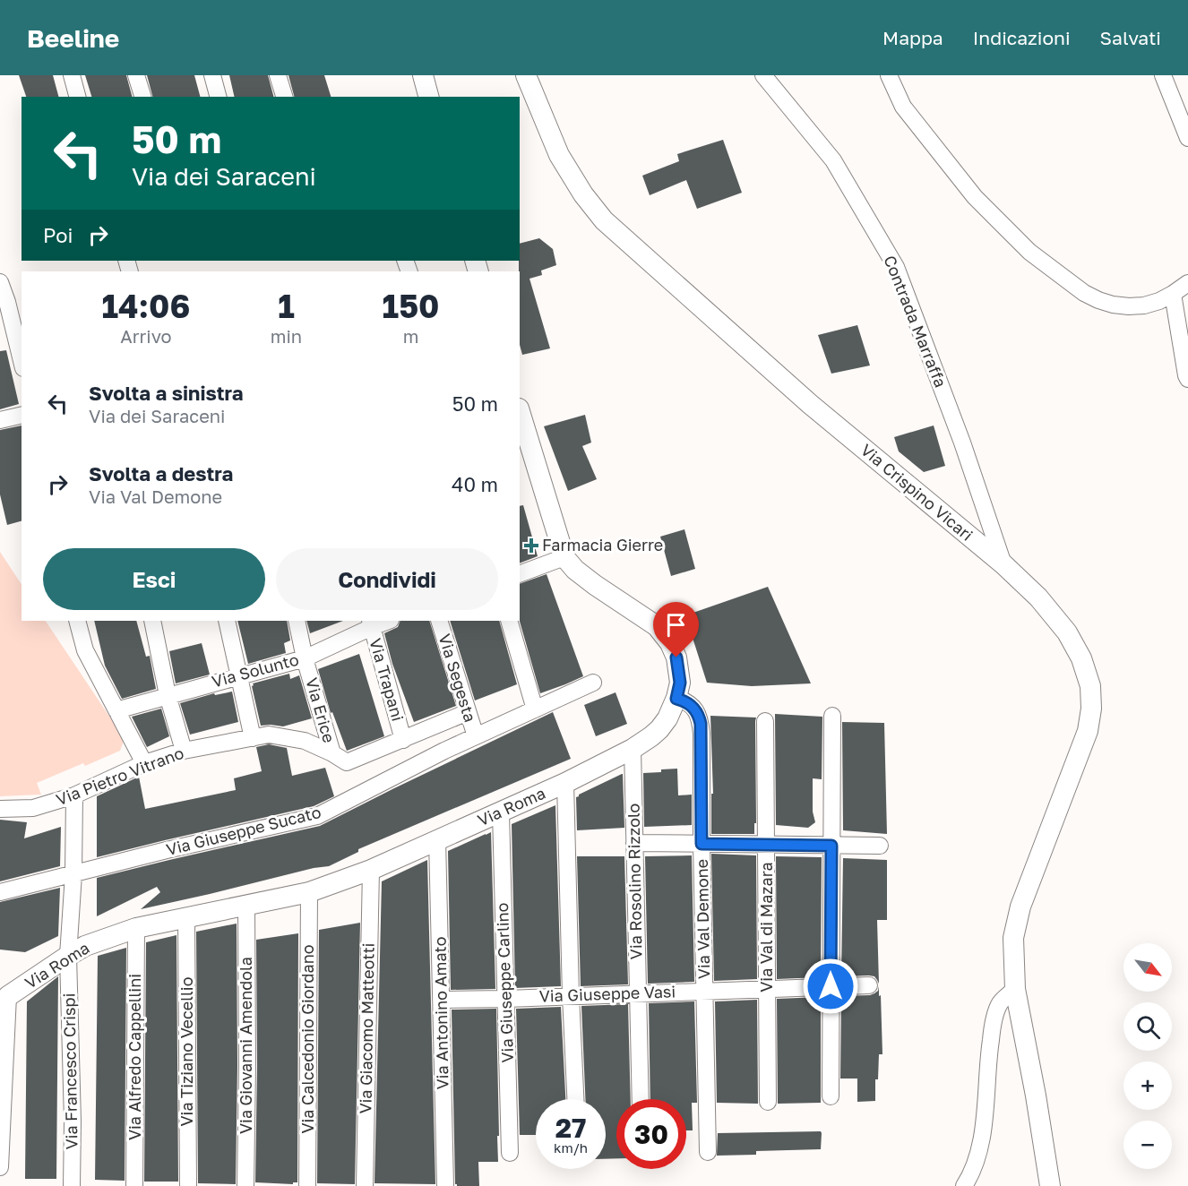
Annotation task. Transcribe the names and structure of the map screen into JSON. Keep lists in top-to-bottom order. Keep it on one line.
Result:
{"streets":{"street":["Contrada Marraffa","Via Crispino Vicari","Via Solunto","Via Segesta","Via Trapani","Via Erice","Via Pietro Vitrano","Via Roma","Via Giuseppe Sucato","Via Rosolino Rizzolo","Via Val Demone","Via Val di Mazara","Via Giuseppe Carlino","Via Giuseppe Vasi","Via Antonino Amato","Via Giacomo Matteotti","Via Calcedonio Giordano","Via Giovanni Amendola","Via Tiziano Vecellio","Via Alfredo Cappellini","Via Francesco Crispi"]},"crossings":[["Contrada Marraffa","Via Crispino Vicari"],["Via Solunto","Via Trapani"],["Via Solunto","Via Erice"],["Via Segesta","Via Giuseppe Sucato"],["Via Trapani","Via Erice"],["Via Erice","Via Pietro Vitrano"],["Via Pietro Vitrano","Via Francesco Crispi"],["Via Roma","Via Rosolino Rizzolo"],["Via Roma","Via Val Demone"],["Via Roma","Via Giuseppe Carlino"],["Via Roma","Via Antonino Amato"],["Via Roma","Via Giacomo Matteotti"],["Via Roma","Via Calcedonio Giordano"],["Via Roma","Via Giovanni Amendola"],["Via Roma","Via Tiziano Vecellio"],["Via Roma","Via Alfredo Cappellini"],["Via Roma","Via Francesco Crispi"],["Via Giuseppe Sucato","Via Francesco Crispi"],["Via Rosolino Rizzolo","Via Giuseppe Vasi"],["Via Val Demone","Via Giuseppe Vasi"],["Via Val di Mazara","Via Giuseppe Vasi"],["Via Giuseppe Carlino","Via Giuseppe Vasi"],["Via Giuseppe Vasi","Via Antonino Amato"]],"places":{"health":["Farmacia Gierre"]},"north":"bottom right","page":{"header":"Beeline","nav":["Mappa","Indicazioni","Salvati"],"turn":["50 m","Via dei Saraceni"],"then":"Poi","eta":["14:06","Arrivo","1","min","150","m"],"list":[{"name":"Svolta a sinistra","note":"Via dei Saraceni","value":"50 m"},{"name":"Svolta a destra","note":"Via Val Demone","value":"40 m"}],"buttons":["Esci","Condividi"],"map_buttons":["+","−"],"speed":"27 km/h","limit":"30"}}
